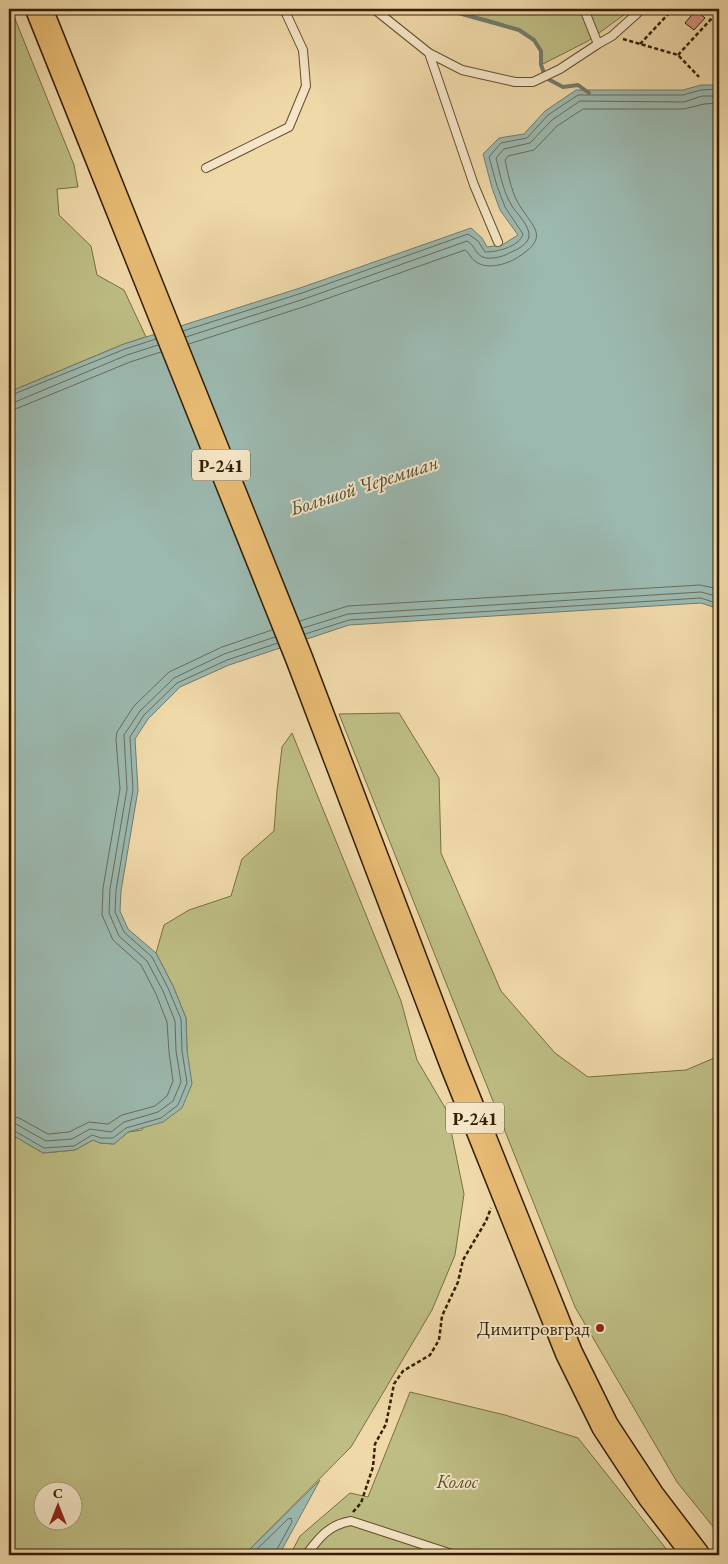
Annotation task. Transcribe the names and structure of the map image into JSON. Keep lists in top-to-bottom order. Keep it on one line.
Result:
{"streets":{"highway":["Р-241"]},"water":["Большой Черемшан"],"parks":["Колос"],"places":["Димитровград"],"north":"top"}
